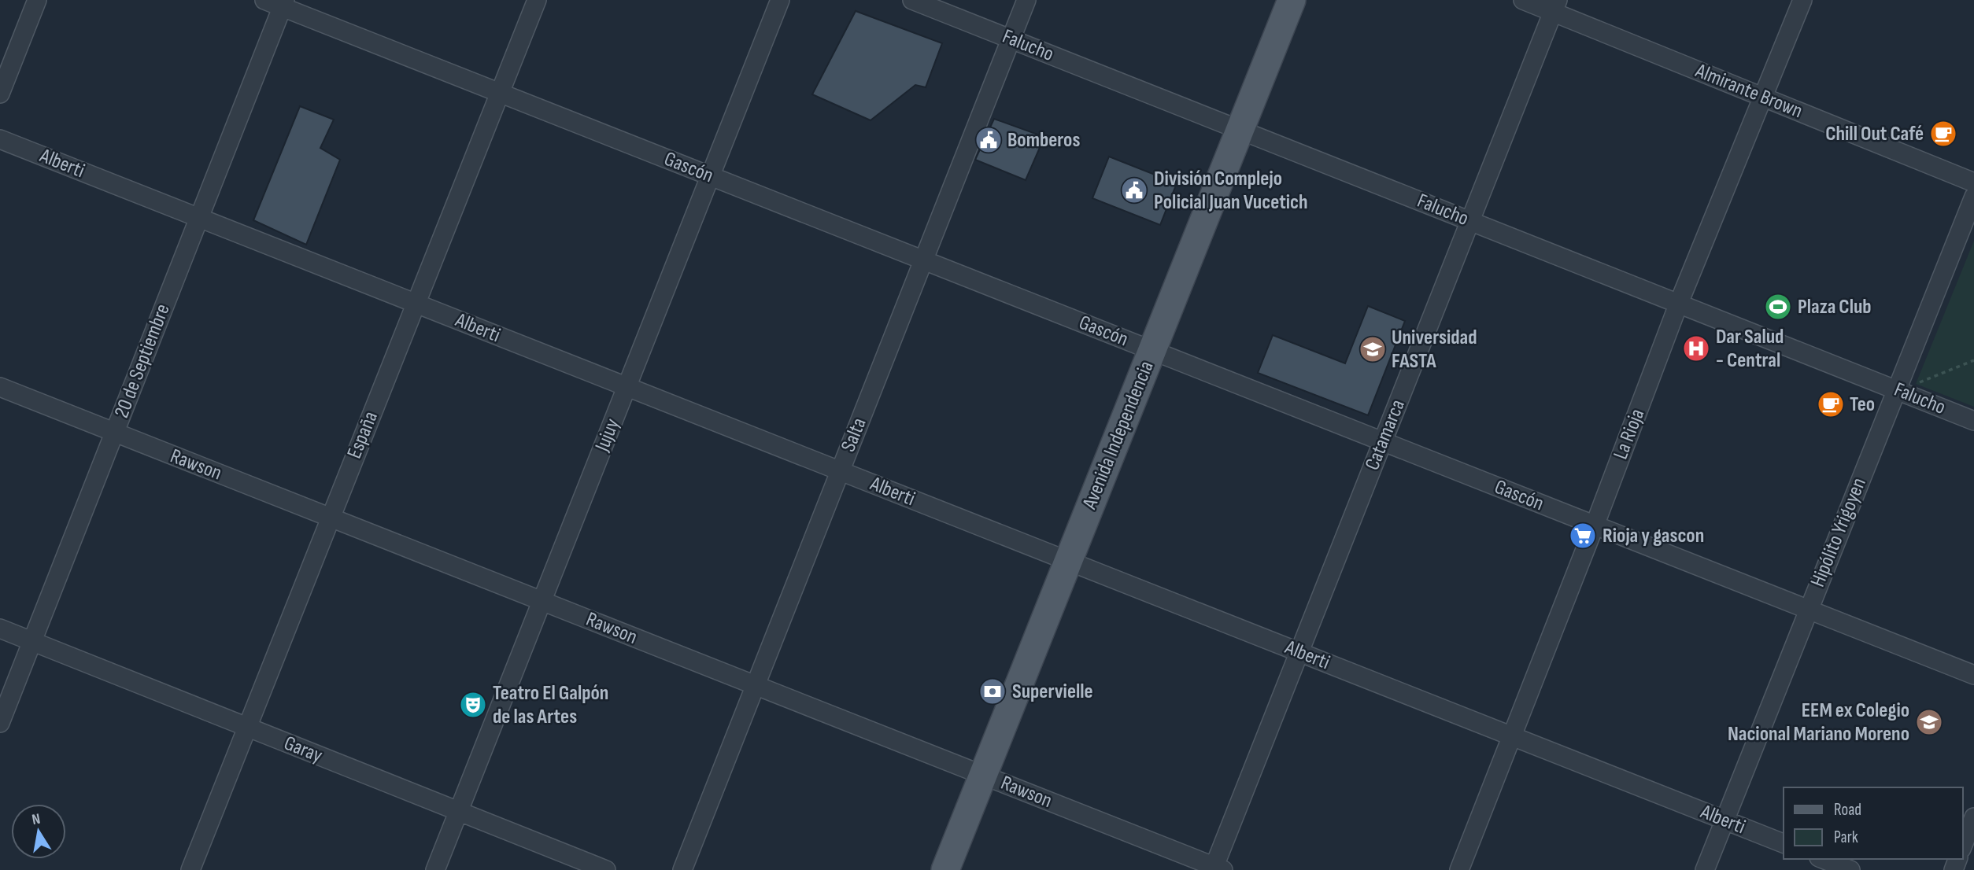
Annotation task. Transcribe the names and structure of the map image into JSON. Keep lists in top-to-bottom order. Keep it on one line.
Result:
{"streets":{"main road":["Avenida Independencia"],"street":["Falucho","Almirante Brown","Alberti","Gascón","20 de Septiembre","La Rioja","España","Jujuy","Salta","Catamarca","Rawson","Hipólito Yrigoyen","Garay"]},"crossings":[["Falucho","La Rioja"],["Falucho","Salta"],["Falucho","Avenida Independencia"],["Falucho","Catamarca"],["Falucho","Hipólito Yrigoyen"],["Almirante Brown","La Rioja"],["Almirante Brown","Catamarca"],["Alberti","20 de Septiembre"],["Alberti","La Rioja"],["Alberti","España"],["Alberti","Jujuy"],["Alberti","Salta"],["Alberti","Avenida Independencia"],["Alberti","Catamarca"],["Alberti","Hipólito Yrigoyen"],["Gascón","20 de Septiembre"],["Gascón","La Rioja"],["Gascón","España"],["Gascón","Jujuy"],["Gascón","Salta"],["Gascón","Avenida Independencia"],["Gascón","Catamarca"],["Gascón","Hipólito Yrigoyen"],["20 de Septiembre","Rawson"],["20 de Septiembre","Garay"],["España","Rawson"],["España","Garay"],["Jujuy","Rawson"],["Jujuy","Garay"],["Salta","Rawson"],["Avenida Independencia","Rawson"],["Catamarca","Rawson"]],"places":{"cafe":["Chill Out Café","Teo"],"public building":["Bomberos","División Complejo Policial Juan Vucetich"],"sports":["Plaza Club"],"hospital":["Dar Salud - Central"],"school or university":["Universidad FASTA","EEM ex Colegio Nacional Mariano Moreno"],"supermarket":["Rioja y gascon"],"bank":["Supervielle"],"theatre":["Teatro El Galpón de las Artes"]},"legend":["Road","Park"],"north":"top"}
